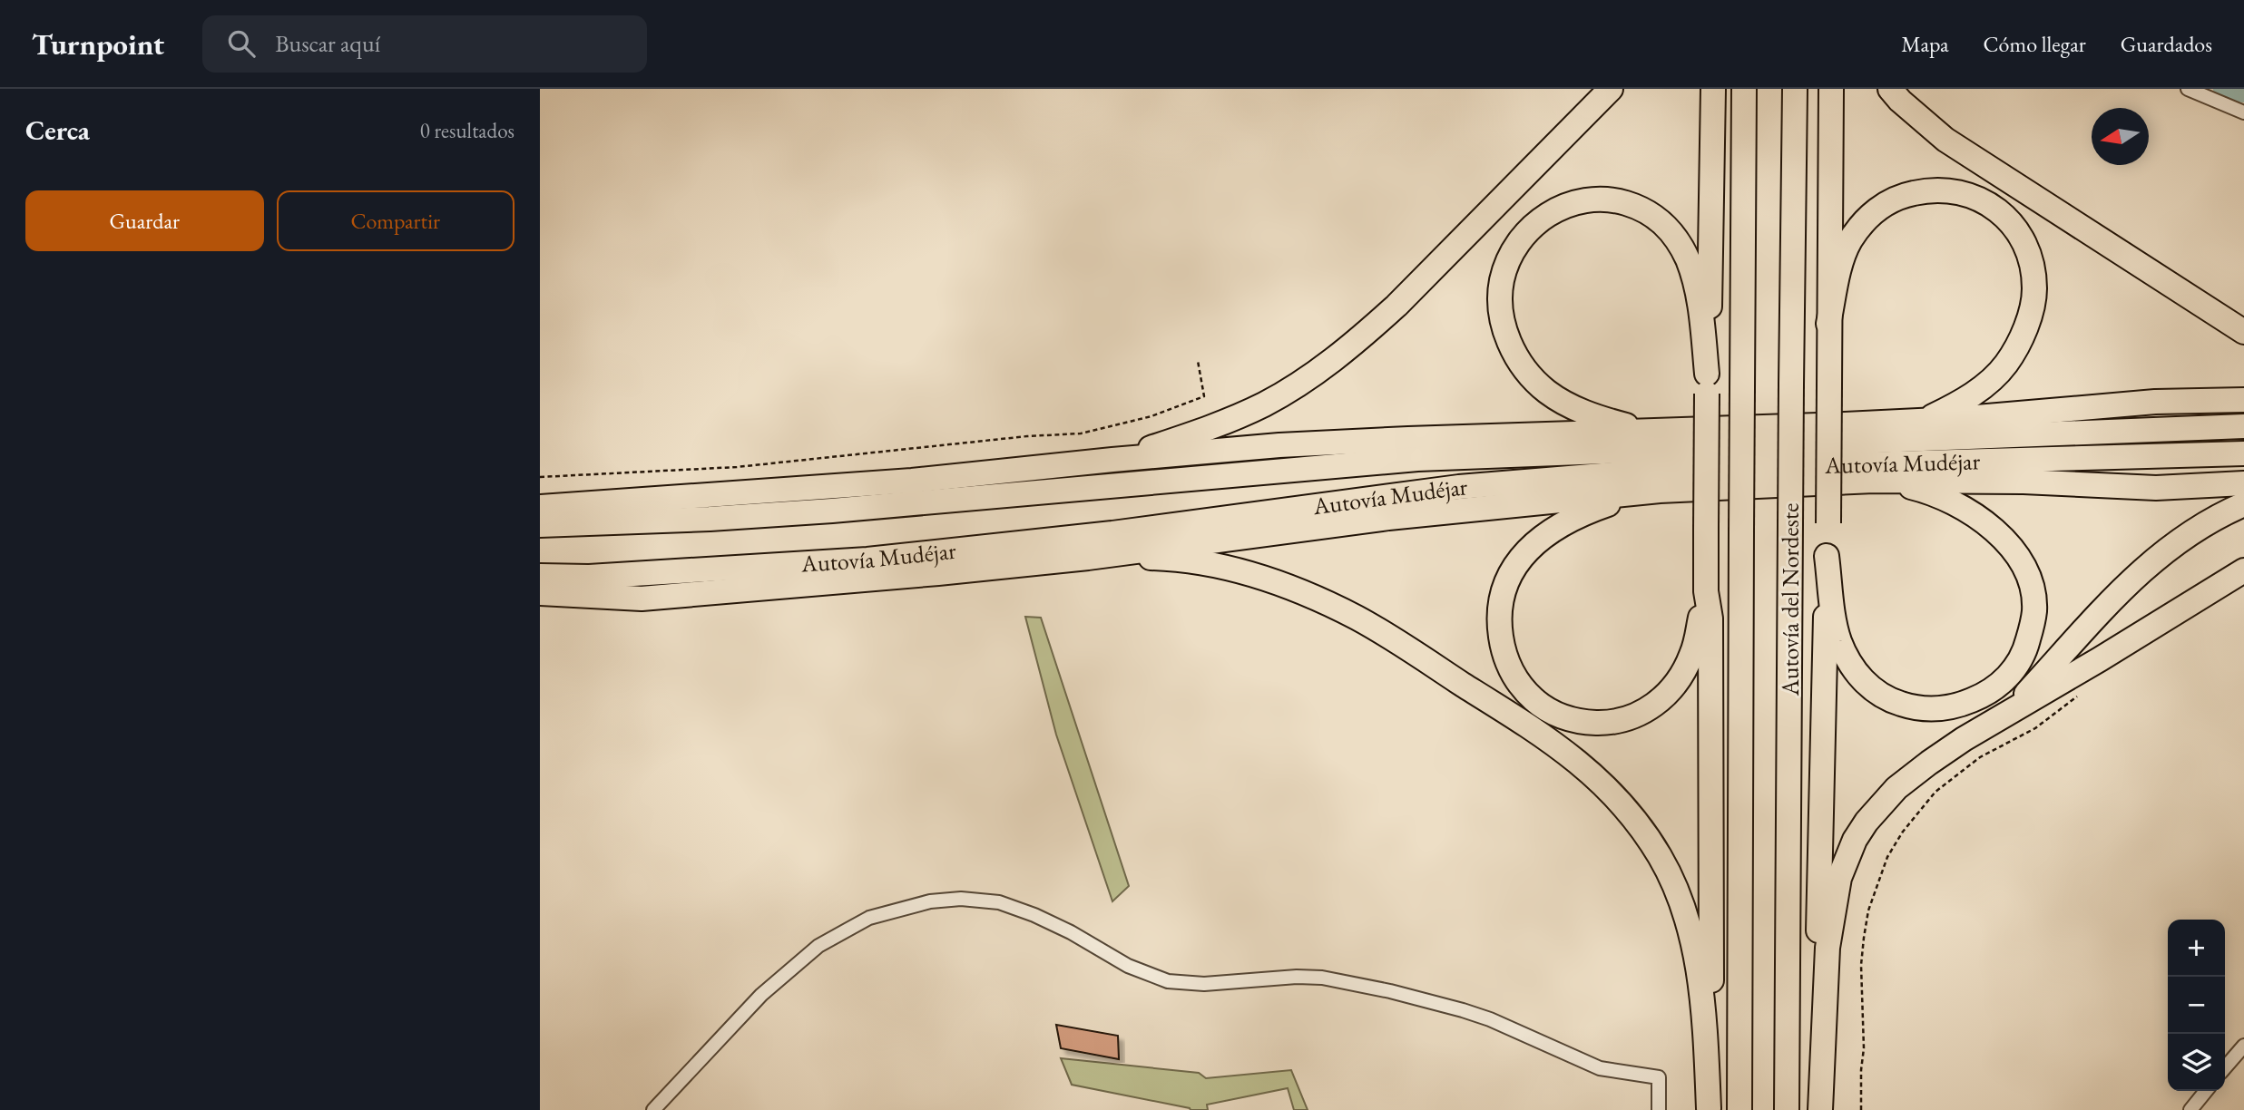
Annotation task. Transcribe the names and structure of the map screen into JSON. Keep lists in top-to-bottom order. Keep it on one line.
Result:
{"streets":{"highway":["Autovía Mudéjar","Autovía del Nordeste"]},"north":"left","page":{"header":"Turnpoint","search":"Buscar aquí","nav":["Mapa","Cómo llegar","Guardados"],"heading":["Cerca","0 resultados"],"buttons":["Guardar","Compartir"],"map_buttons":["+","−"]}}
